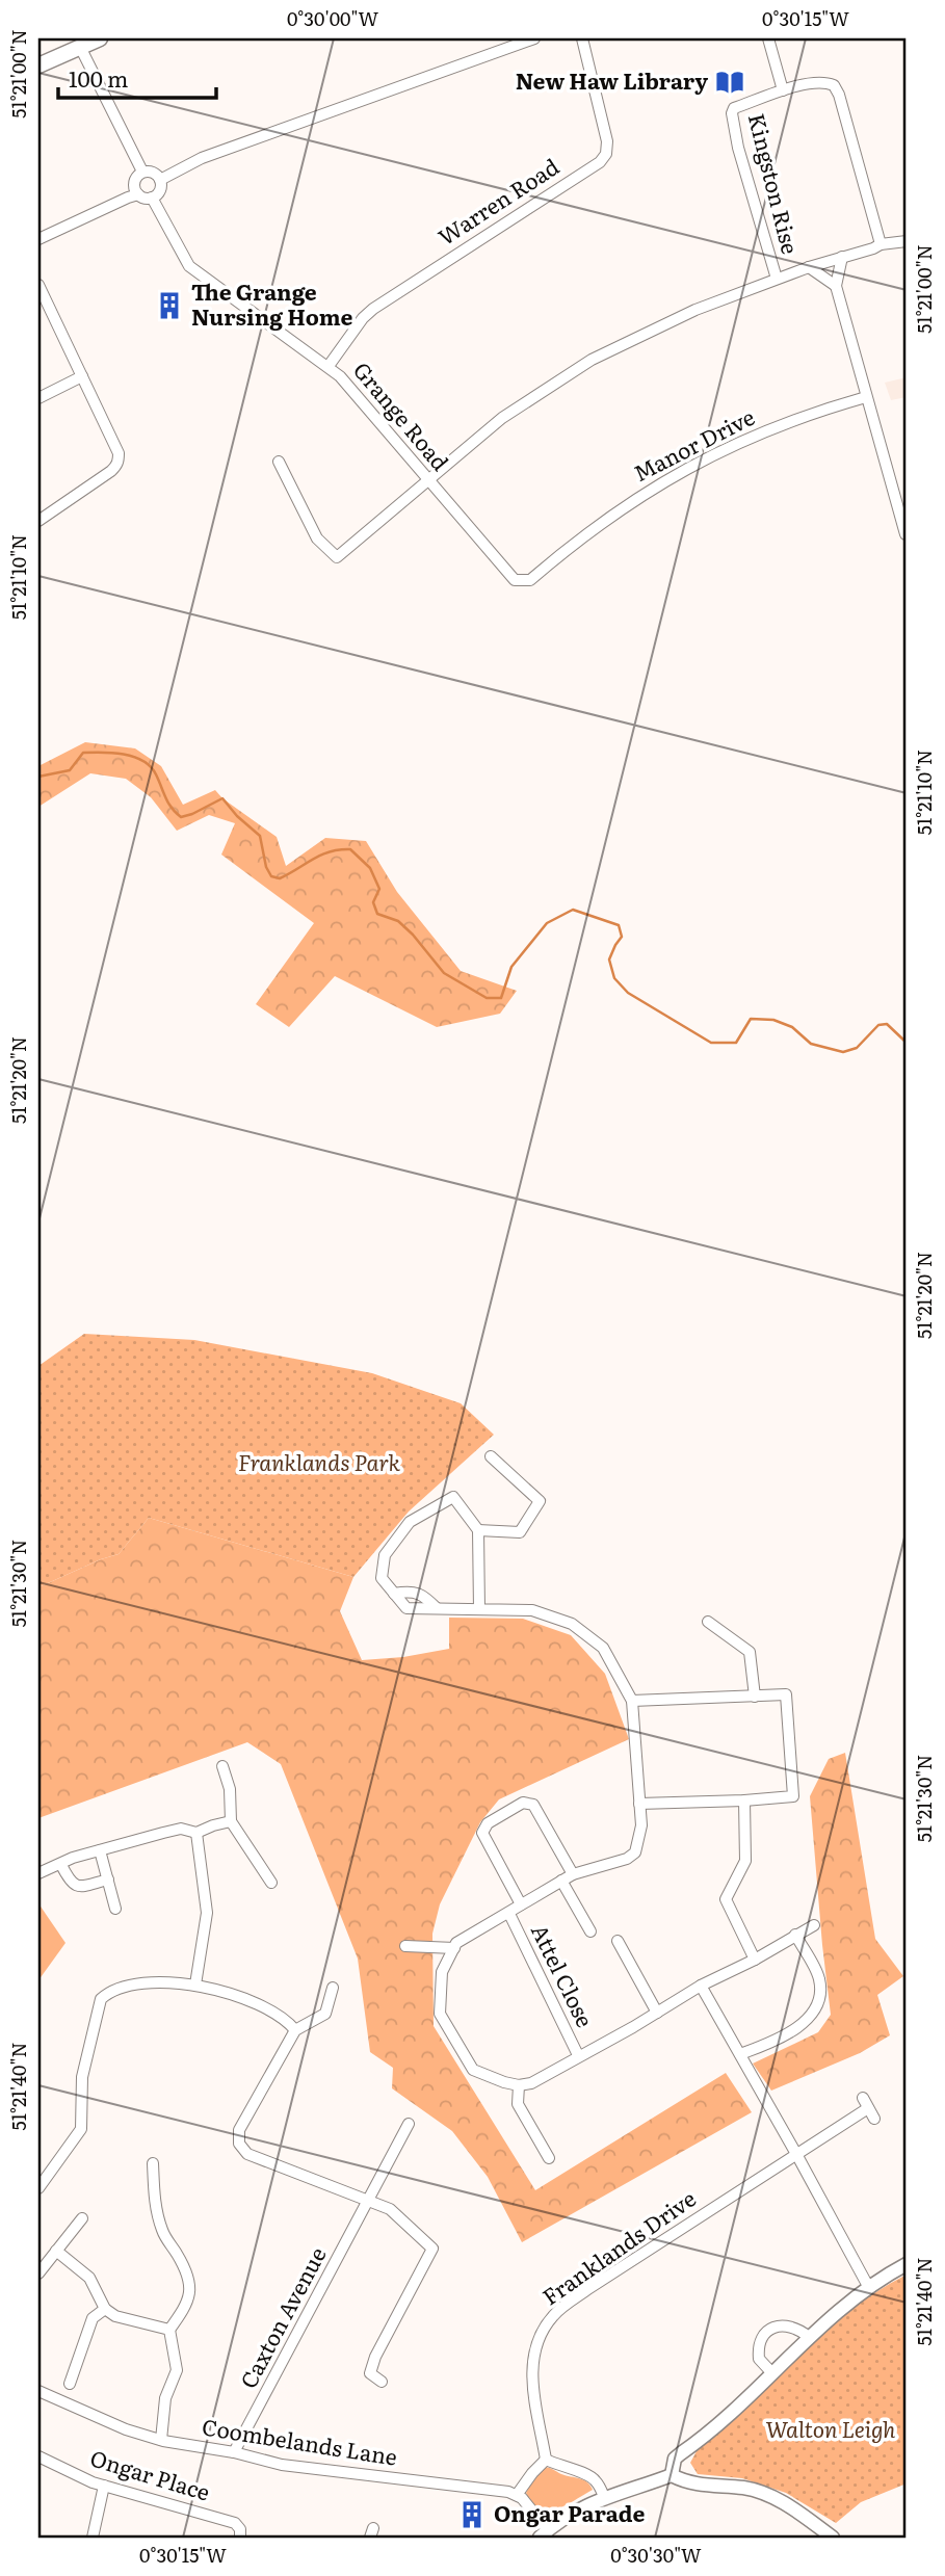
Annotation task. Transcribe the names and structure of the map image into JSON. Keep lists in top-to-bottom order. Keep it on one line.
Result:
{"streets":{"street":["Kingston Rise","Warren Road","Grange Road","Manor Drive","Attel Close","Franklands Drive","Caxton Avenue","Coombelands Lane","Ongar Place"]},"crossings":[["Warren Road","Grange Road"],["Grange Road","Manor Drive"],["Caxton Avenue","Coombelands Lane"]],"parks":["Franklands Park","Walton Leigh"],"places":{"library":["New Haw Library"],"building":["The Grange Nursing Home","Ongar Parade"]},"scale_bar":"100 m","coordinates":["0°30'00\"W","0°30'15\"W","51°21'00\"N","51°21'10\"N","51°21'20\"N","51°21'30\"N","51°21'40\"N","0°30'30\"W"]}
